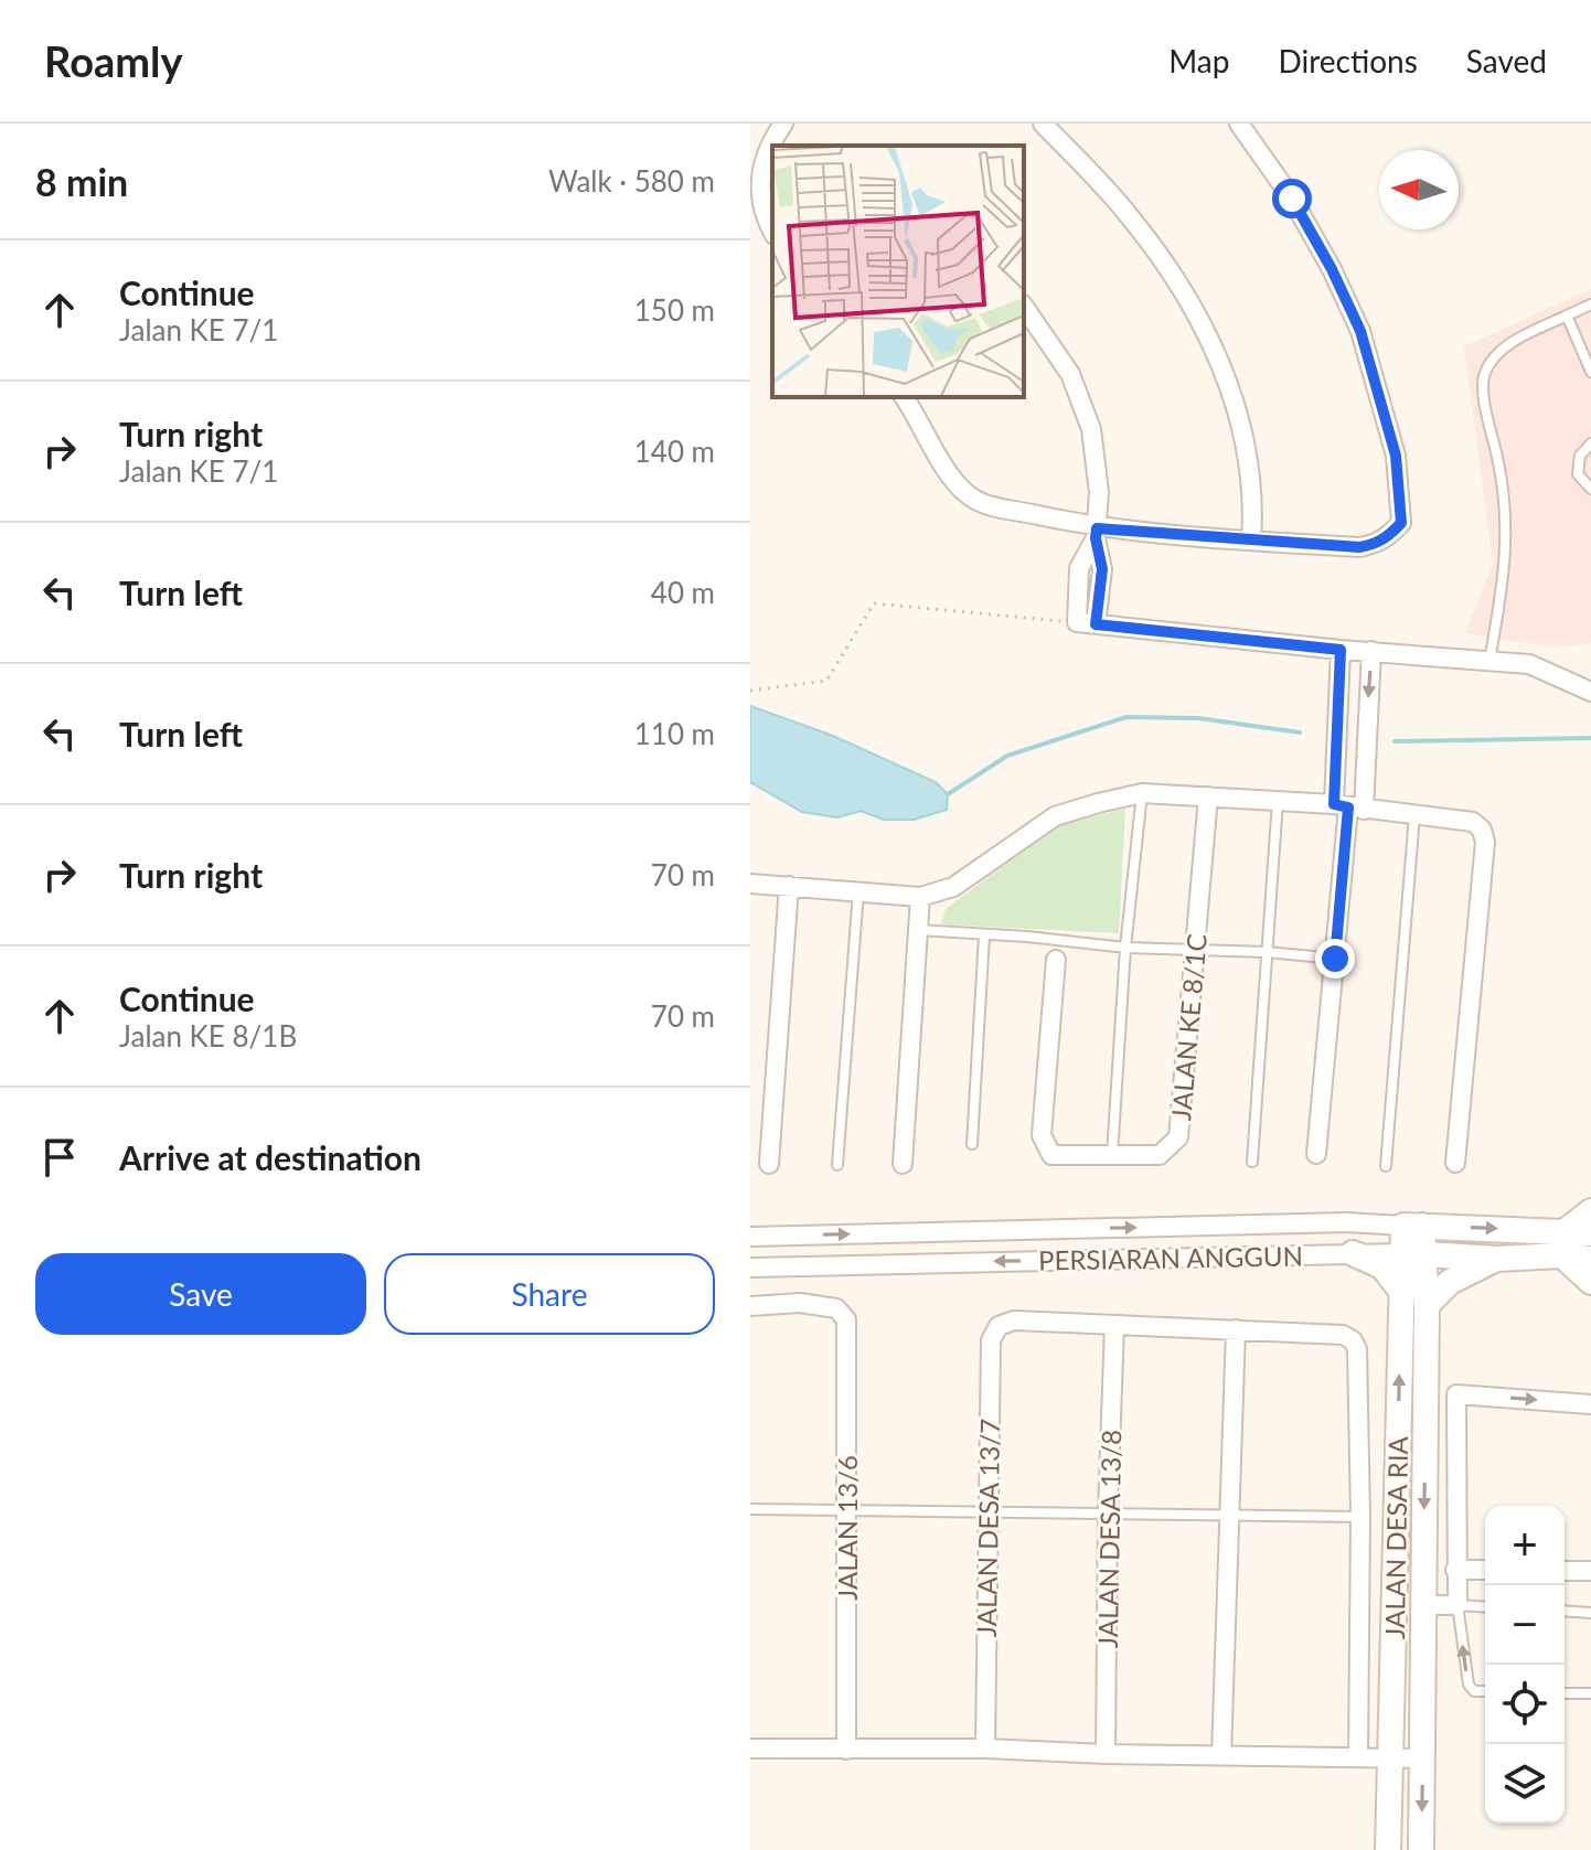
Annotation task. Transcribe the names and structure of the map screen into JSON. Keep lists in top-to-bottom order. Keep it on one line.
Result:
{"streets":{"main road":["PERSIARAN ANGGUN","JALAN DESA RIA"],"street":["JALAN KE 8/1C","JALAN 13/6","JALAN DESA 13/7","JALAN DESA 13/8"]},"crossings":[["PERSIARAN ANGGUN","JALAN DESA RIA"],["JALAN DESA 13/7","JALAN DESA 13/8"]],"north":"left","page":{"header":"Roamly","nav":["Map","Directions","Saved"],"heading":["8 min","Walk · 580 m"],"list":[["Continue","Jalan KE 7/1","150 m"],["Turn right","Jalan KE 7/1","140 m"],["Turn left","40 m"],["Turn left","110 m"],["Turn right","70 m"],["Continue","Jalan KE 8/1B","70 m"],"Arrive at destination"],"buttons":["Save","Share"],"map_buttons":["+","−"]}}
